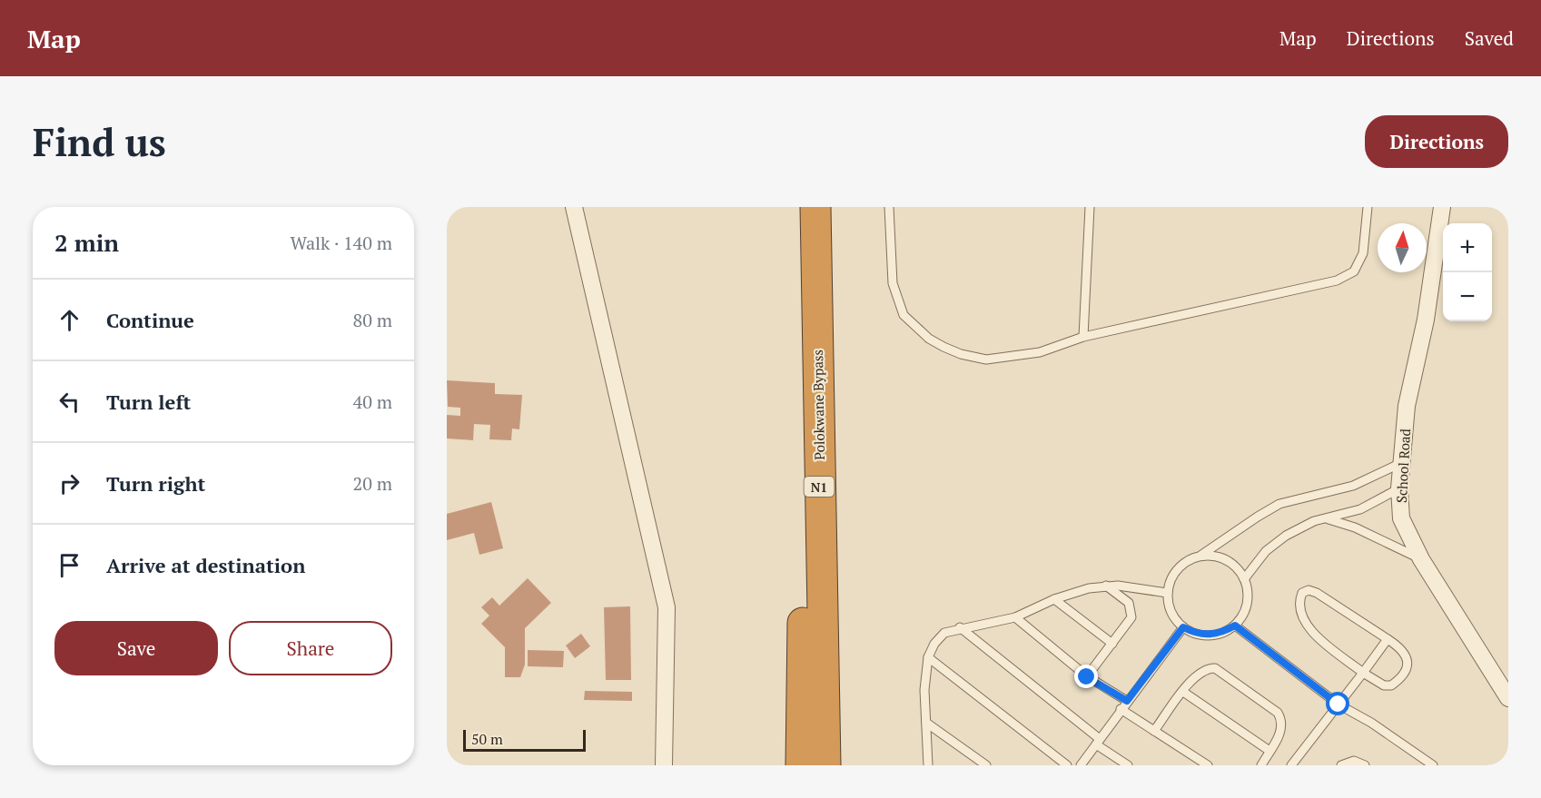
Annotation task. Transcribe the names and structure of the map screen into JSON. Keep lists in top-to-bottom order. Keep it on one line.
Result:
{"streets":{"highway":["Polokwane Bypass","N1"],"street":["School Road"]},"scale_bar":"50 m","north":"top","page":{"header":"Map","nav":["Map","Directions","Saved"],"buttons":["Directions",["Save","Share"]],"title":"Find us","heading":["2 min","Walk · 140 m"],"map_buttons":["+","−"],"list":[["Continue","80 m"],["Turn left","40 m"],["Turn right","20 m"],"Arrive at destination"],"scale":"50 m"}}
